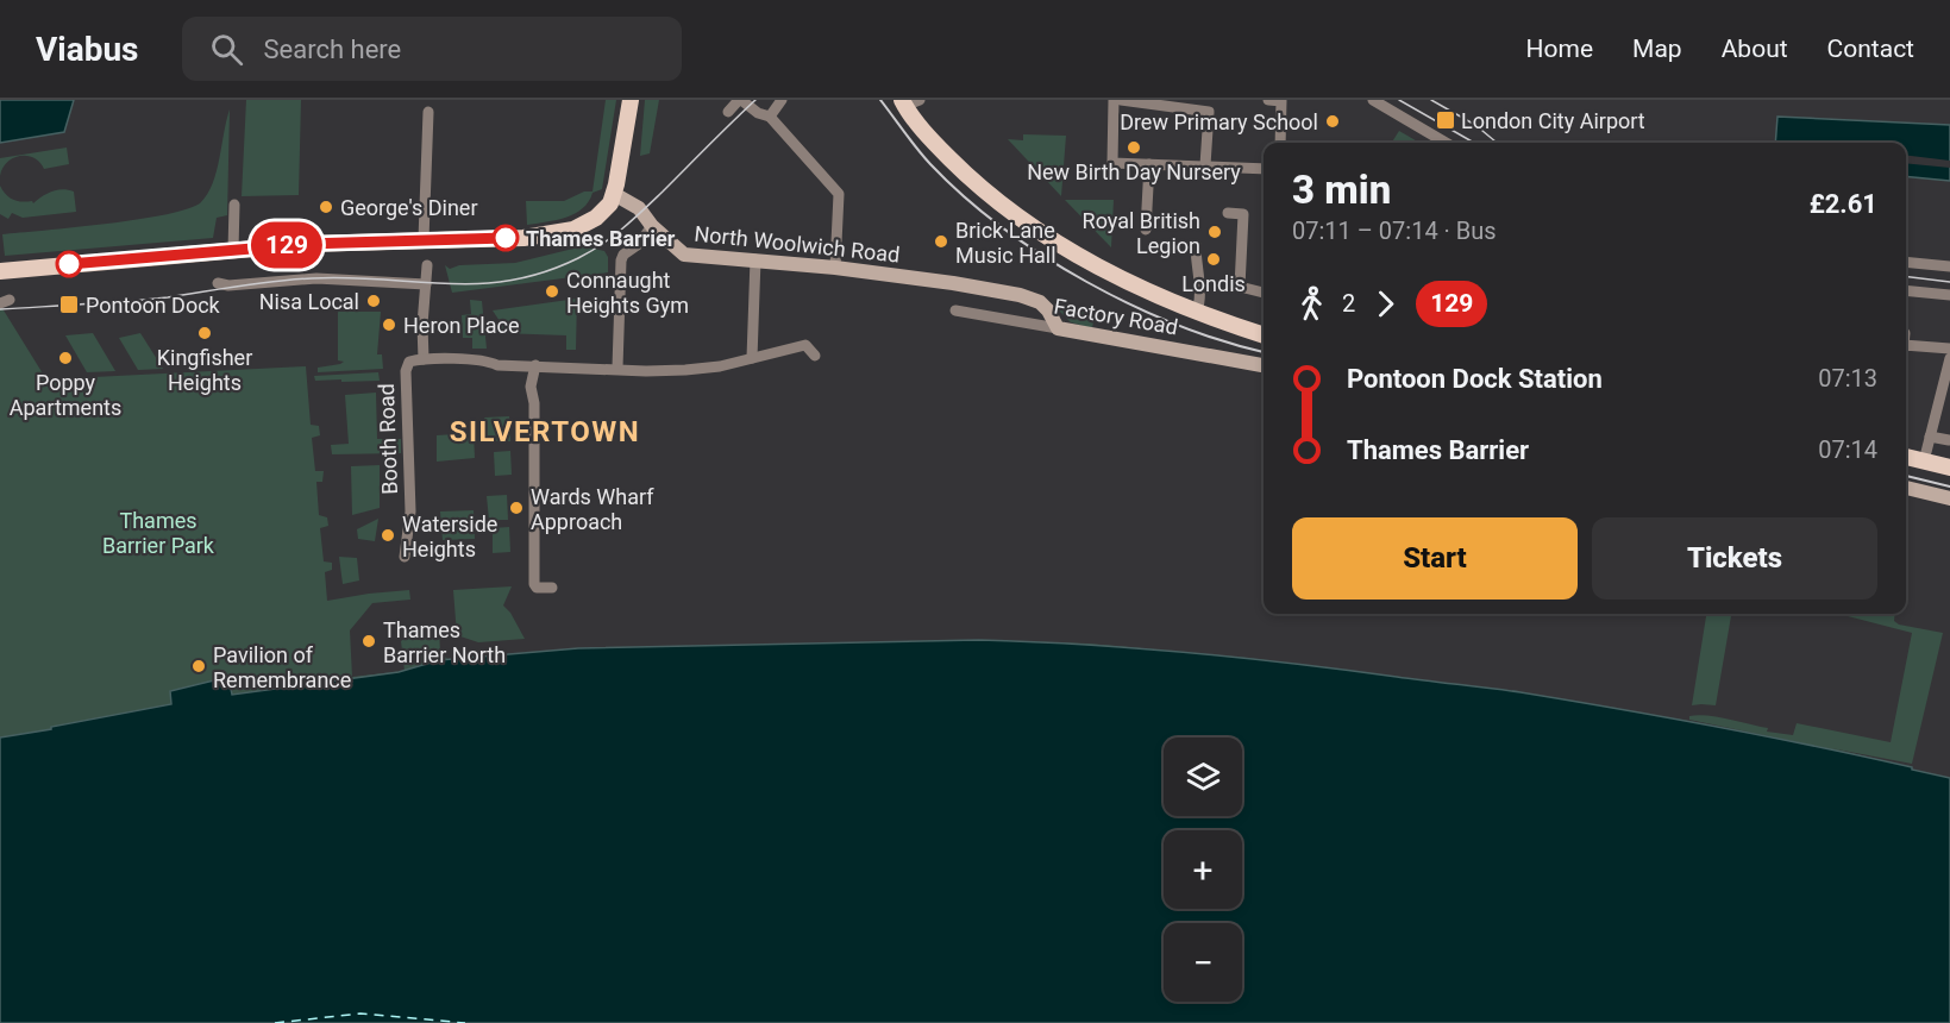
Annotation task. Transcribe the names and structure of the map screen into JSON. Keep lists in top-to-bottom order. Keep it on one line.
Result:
{"streets":{"street":["North Woolwich Road","Factory Road","Booth Road"]},"crossings":[["North Woolwich Road","Factory Road"]],"districts":["SILVERTOWN"],"parks":["Thames Barrier Park"],"places":{"transit":["London City Airport","Pontoon Dock"],"other":["Drew Primary School","New Birth Day Nursery","George's Diner","Royal British Legion","Thames Barrier","Brick Lane Music Hall","Londis","Connaught Heights Gym","Nisa Local","Heron Place","Kingfisher Heights","Poppy Apartments","Wards Wharf Approach","Waterside Heights","Thames Barrier North","Pavilion of Remembrance"]},"lines":["bus line 129"],"page":{"header":"Viabus","search":"Search here","nav":["Home","Map","About","Contact"],"on_map":"129","heading":["3 min","07:11 – 07:14 · Bus","£2.61"],"legs":["2","129"],"list":[{"name":"Pontoon Dock Station","value":"07:13"},{"name":"Thames Barrier","value":"07:14"}],"buttons":["Start","Tickets"],"map_buttons":["+","−"]}}
